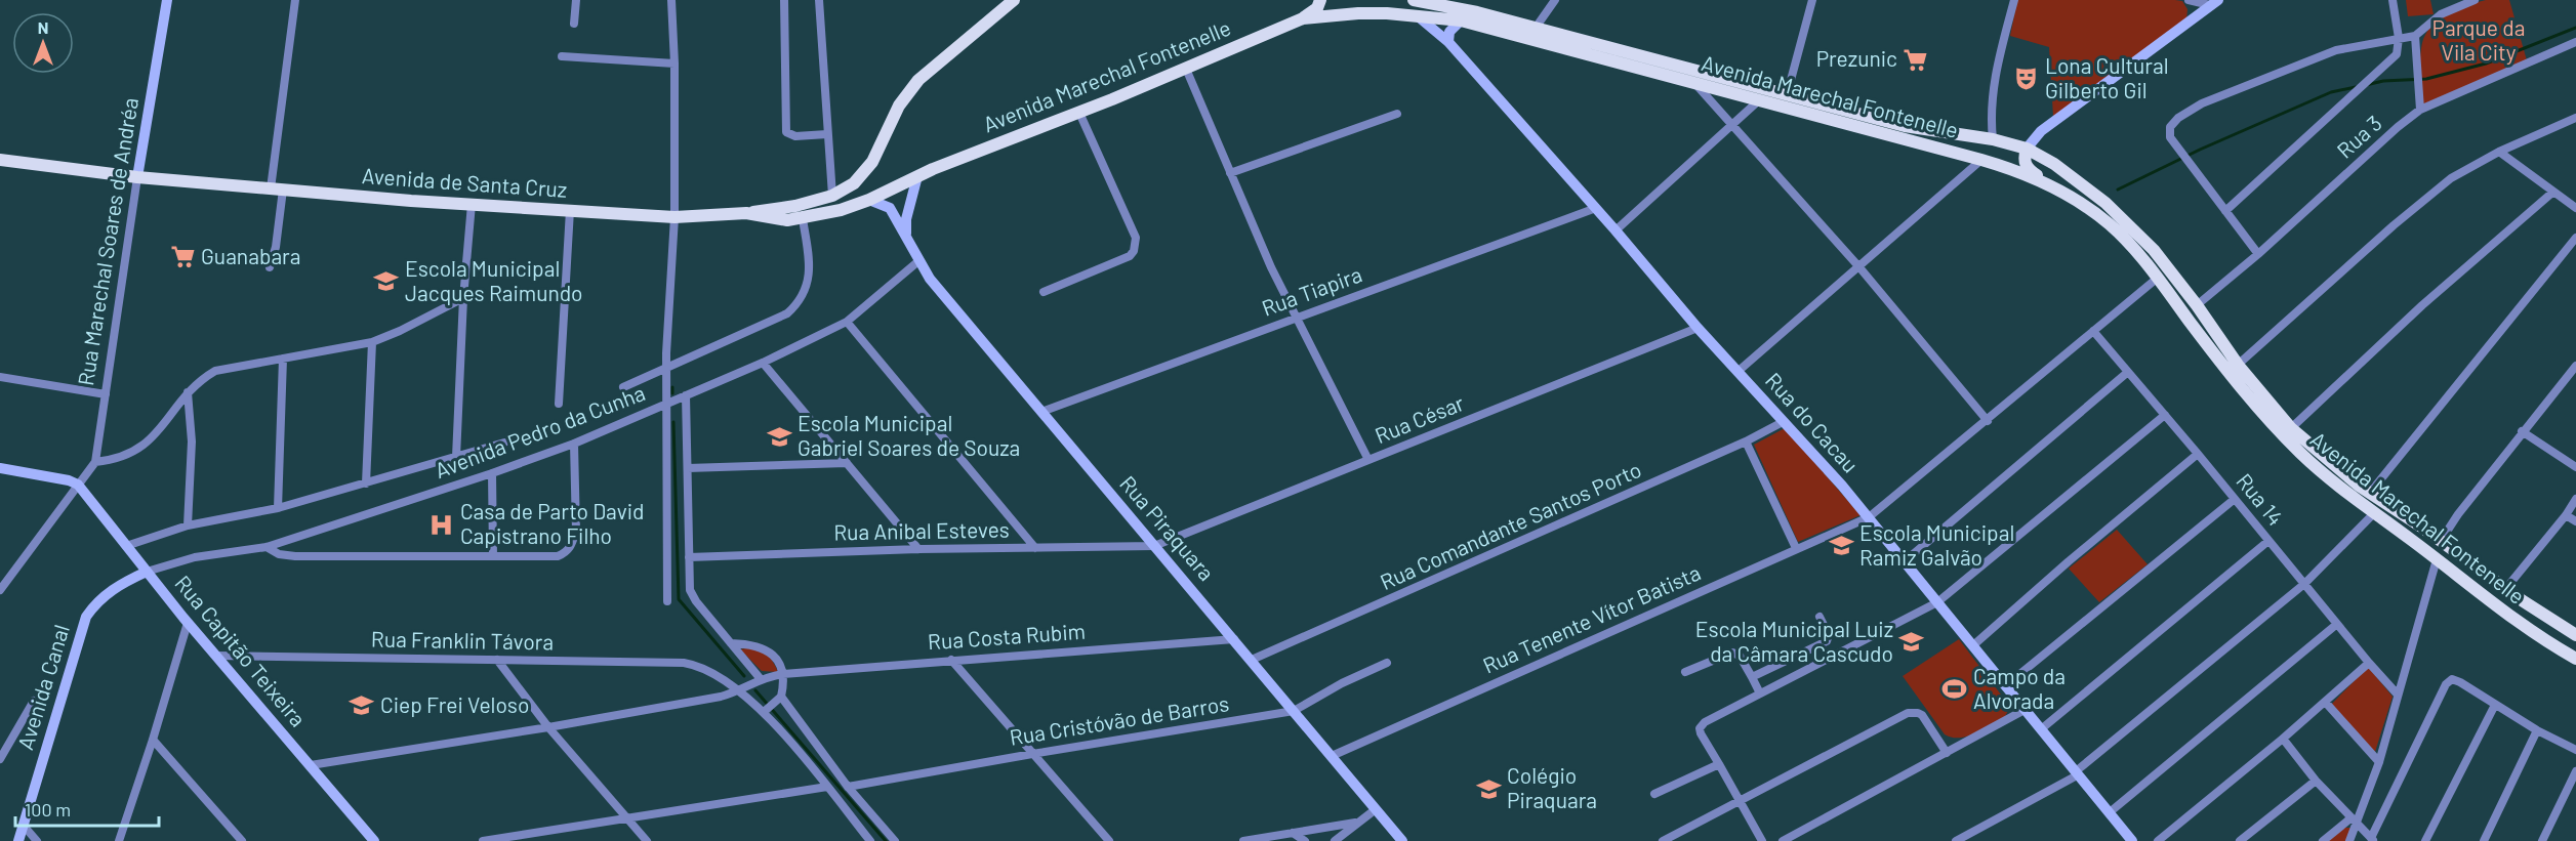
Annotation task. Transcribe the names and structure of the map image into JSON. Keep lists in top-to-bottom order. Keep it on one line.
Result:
{"streets":{"main road":["Avenida Marechal Fontenelle","Avenida de Santa Cruz"],"street":["Rua 3","Rua Marechal Soares de Andréa","Rua Tiapira","Rua César","Rua do Cacau","Avenida Pedro da Cunha","Rua 14","Rua Comandante Santos Porto","Rua Piraquara","Rua Anibal Esteves","Rua Tenente Vítor Batista","Rua Costa Rubim","Rua Franklin Távora","Rua Capitão Teixeira","Avenida Canal","Rua Cristóvão de Barros"]},"crossings":[["Avenida Marechal Fontenelle","Rua 3"],["Avenida Marechal Fontenelle","Avenida de Santa Cruz"],["Avenida Marechal Fontenelle","Rua do Cacau"],["Avenida Marechal Fontenelle","Rua Piraquara"],["Avenida Marechal Fontenelle","Rua Tenente Vítor Batista"],["Avenida de Santa Cruz","Rua Marechal Soares de Andréa"],["Avenida de Santa Cruz","Rua Piraquara"],["Rua Marechal Soares de Andréa","Rua Capitão Teixeira"],["Rua Tiapira","Rua do Cacau"],["Rua Tiapira","Rua Piraquara"],["Rua César","Rua do Cacau"],["Rua César","Rua Piraquara"],["Rua César","Rua Anibal Esteves"],["Rua do Cacau","Rua Comandante Santos Porto"],["Rua do Cacau","Rua Tenente Vítor Batista"],["Avenida Pedro da Cunha","Rua Piraquara"],["Avenida Pedro da Cunha","Rua Capitão Teixeira"],["Avenida Pedro da Cunha","Avenida Canal"],["Rua 14","Rua Tenente Vítor Batista"],["Rua Comandante Santos Porto","Rua Piraquara"],["Rua Piraquara","Rua Anibal Esteves"],["Rua Piraquara","Rua Tenente Vítor Batista"],["Rua Piraquara","Rua Costa Rubim"],["Rua Piraquara","Rua Cristóvão de Barros"],["Rua Costa Rubim","Rua Franklin Távora"],["Rua Franklin Távora","Rua Capitão Teixeira"],["Rua Capitão Teixeira","Avenida Canal"]],"parks":["Parque da Vila City"],"places":{"supermarket":["Prezunic","Guanabara"],"theatre":["Lona Cultural Gilberto Gil"],"school or university":["Escola Municipal Jacques Raimundo","Escola Municipal Gabriel Soares de Souza","Escola Municipal Ramiz Galvão","Escola Municipal Luiz da Câmara Cascudo","Ciep Frei Veloso","Colégio Piraquara"],"hospital":["Casa de Parto David Capistrano Filho"],"sports":["Campo da Alvorada"]},"scale_bar":"100 m","north":"top"}
